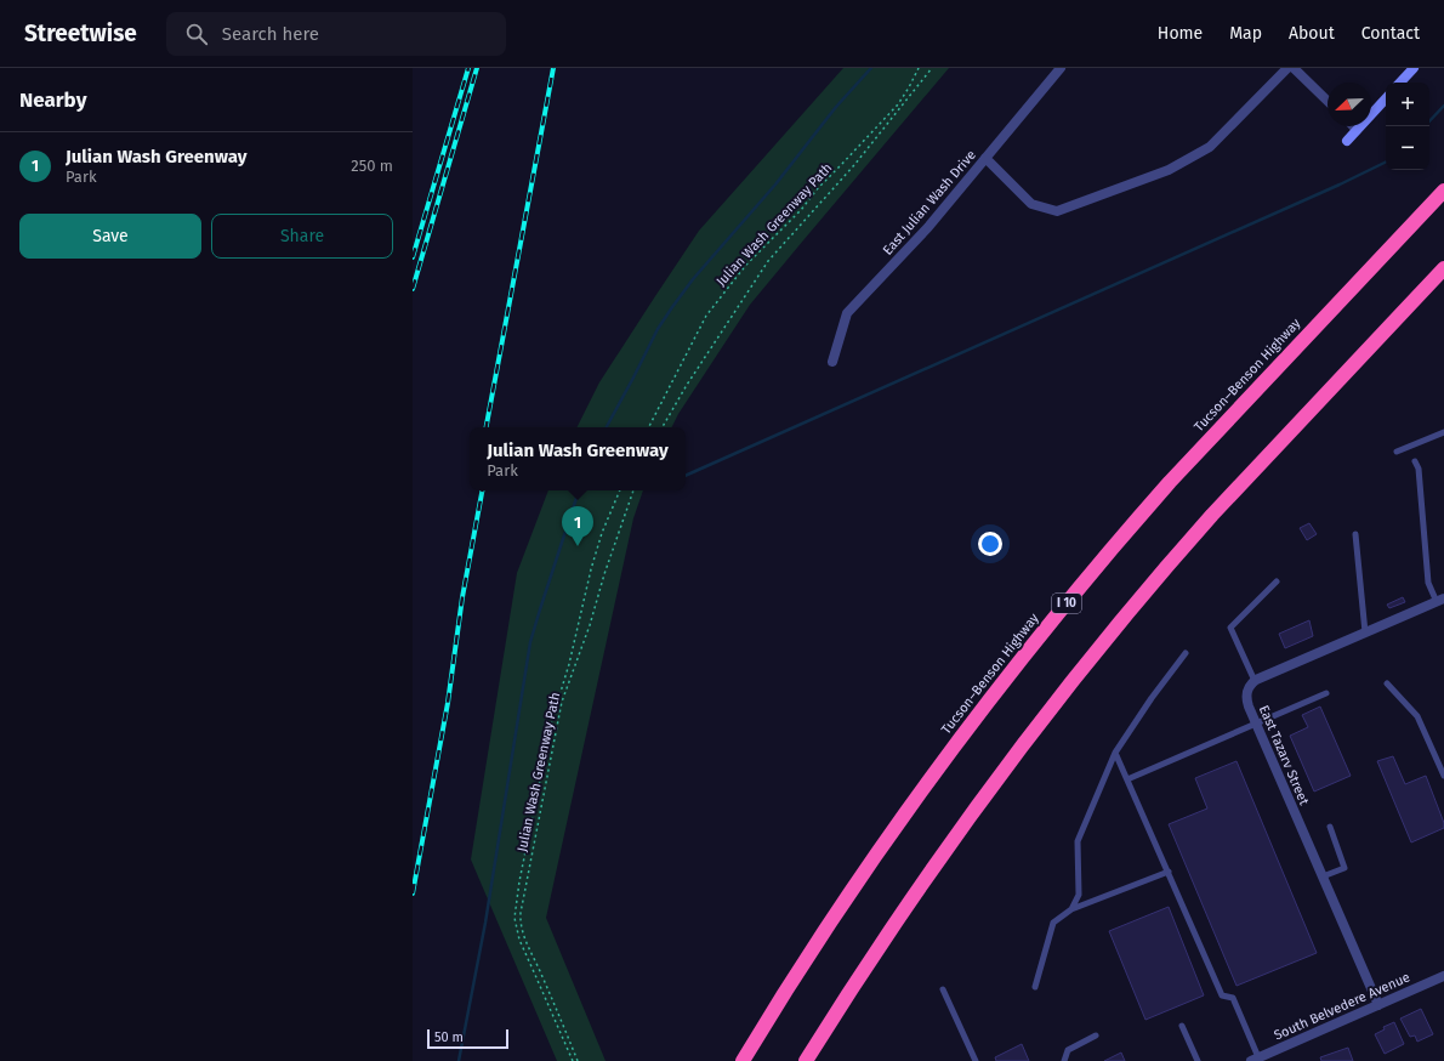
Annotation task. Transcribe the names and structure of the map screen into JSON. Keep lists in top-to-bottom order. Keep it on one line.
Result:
{"streets":{"highway":["Tucson–Benson Highway","I 10"],"street":["East Julian Wash Drive","East Tazarv Street","South Belvedere Avenue"],"path":["Julian Wash Greenway Path"]},"crossings":[["East Tazarv Street","South Belvedere Avenue"]],"scale_bar":"50 m","north":"bottom left","page":{"header":"Streetwise","search":"Search here","nav":["Home","Map","About","Contact"],"heading":"Nearby","map_buttons":["+","−"],"list":[{"mark":"1","name":"Julian Wash Greenway","note":"Park","value":"250 m"}],"buttons":["Save","Share"],"popup":["Julian Wash Greenway","Park"],"pins":"1","scale":"50 m"}}
